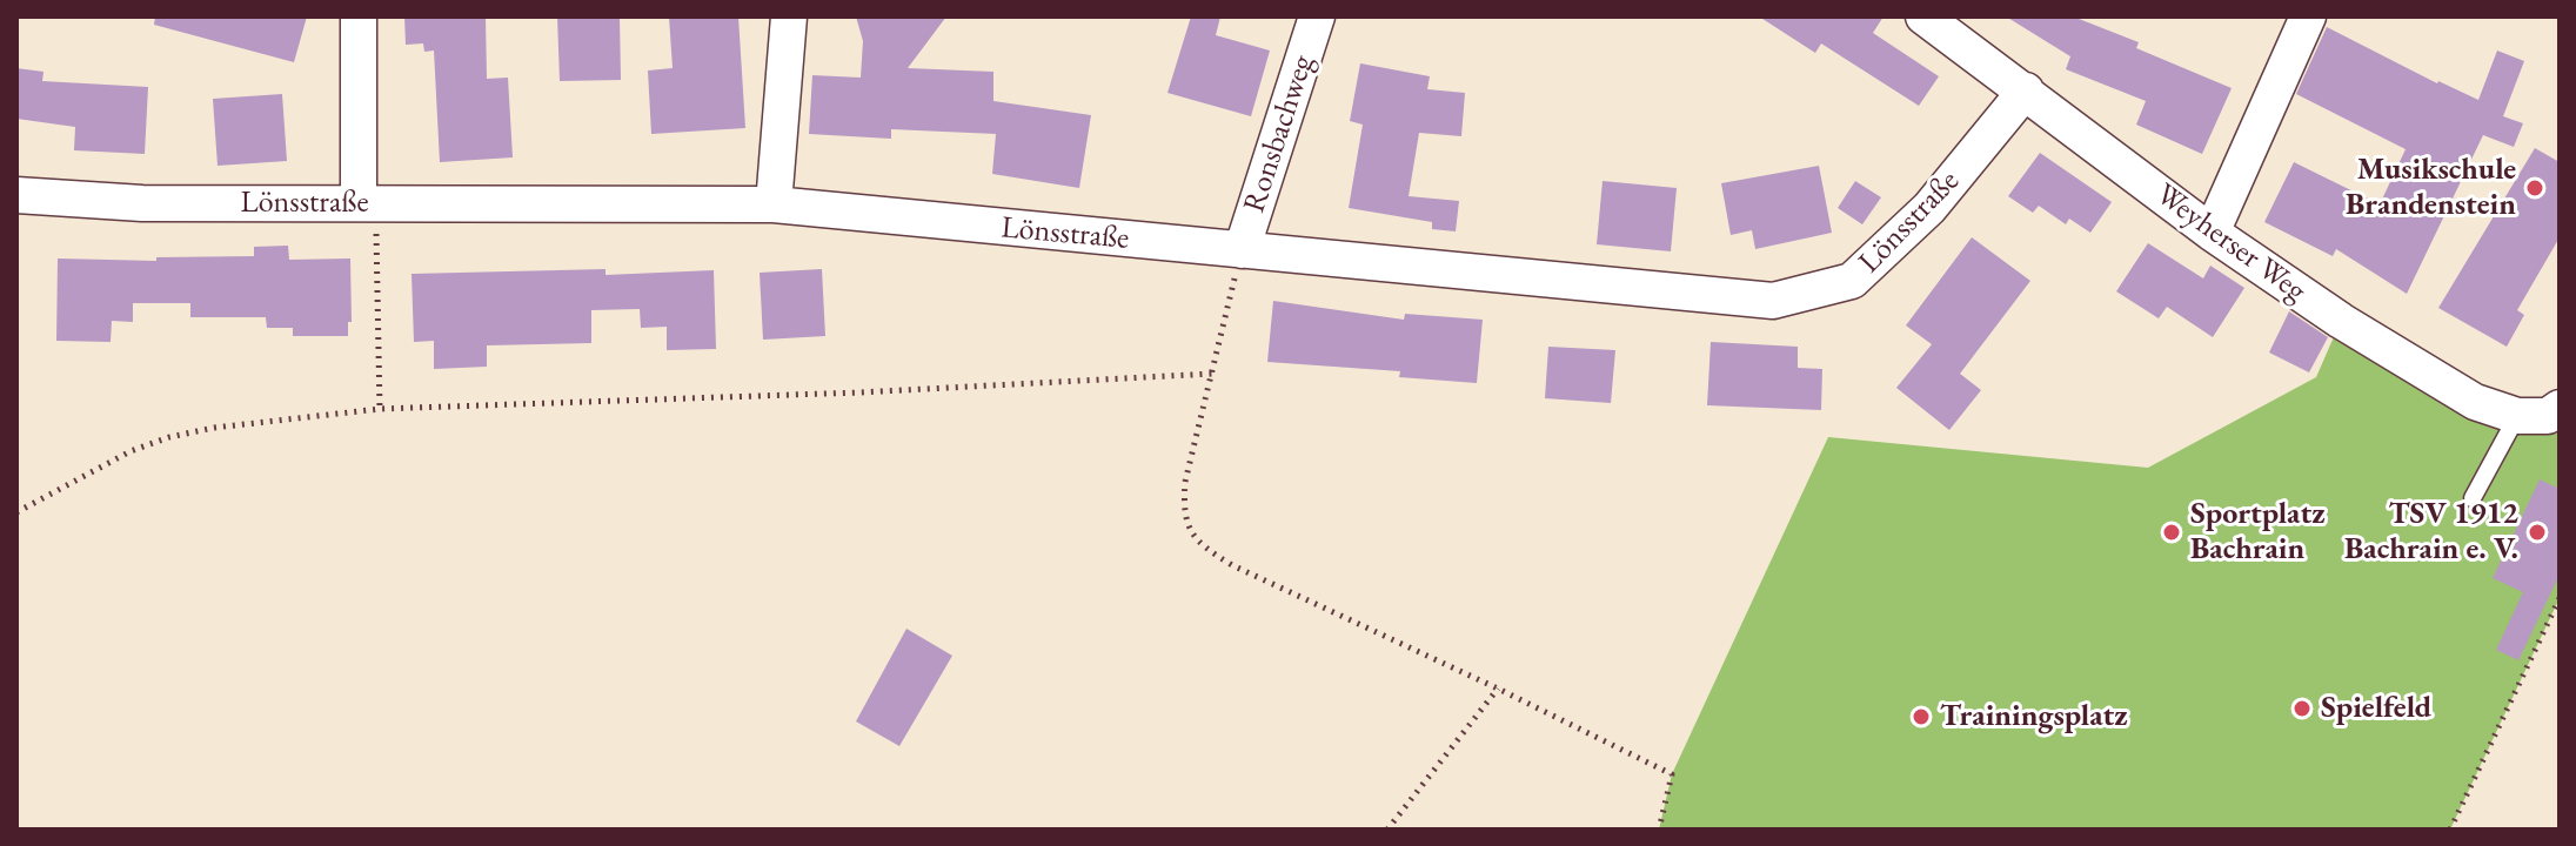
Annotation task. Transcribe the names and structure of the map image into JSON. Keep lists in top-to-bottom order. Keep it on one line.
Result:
{"streets":{"street":["Ronsbachweg","Lönsstraße","Weyherser Weg"]},"crossings":[["Ronsbachweg","Lönsstraße"],["Lönsstraße","Weyherser Weg"]],"places":["Musikschule Brandenstein","Sportplatz Bachrain","TSV 1912 Bachrain e. V.","Spielfeld","Trainingsplatz"]}
